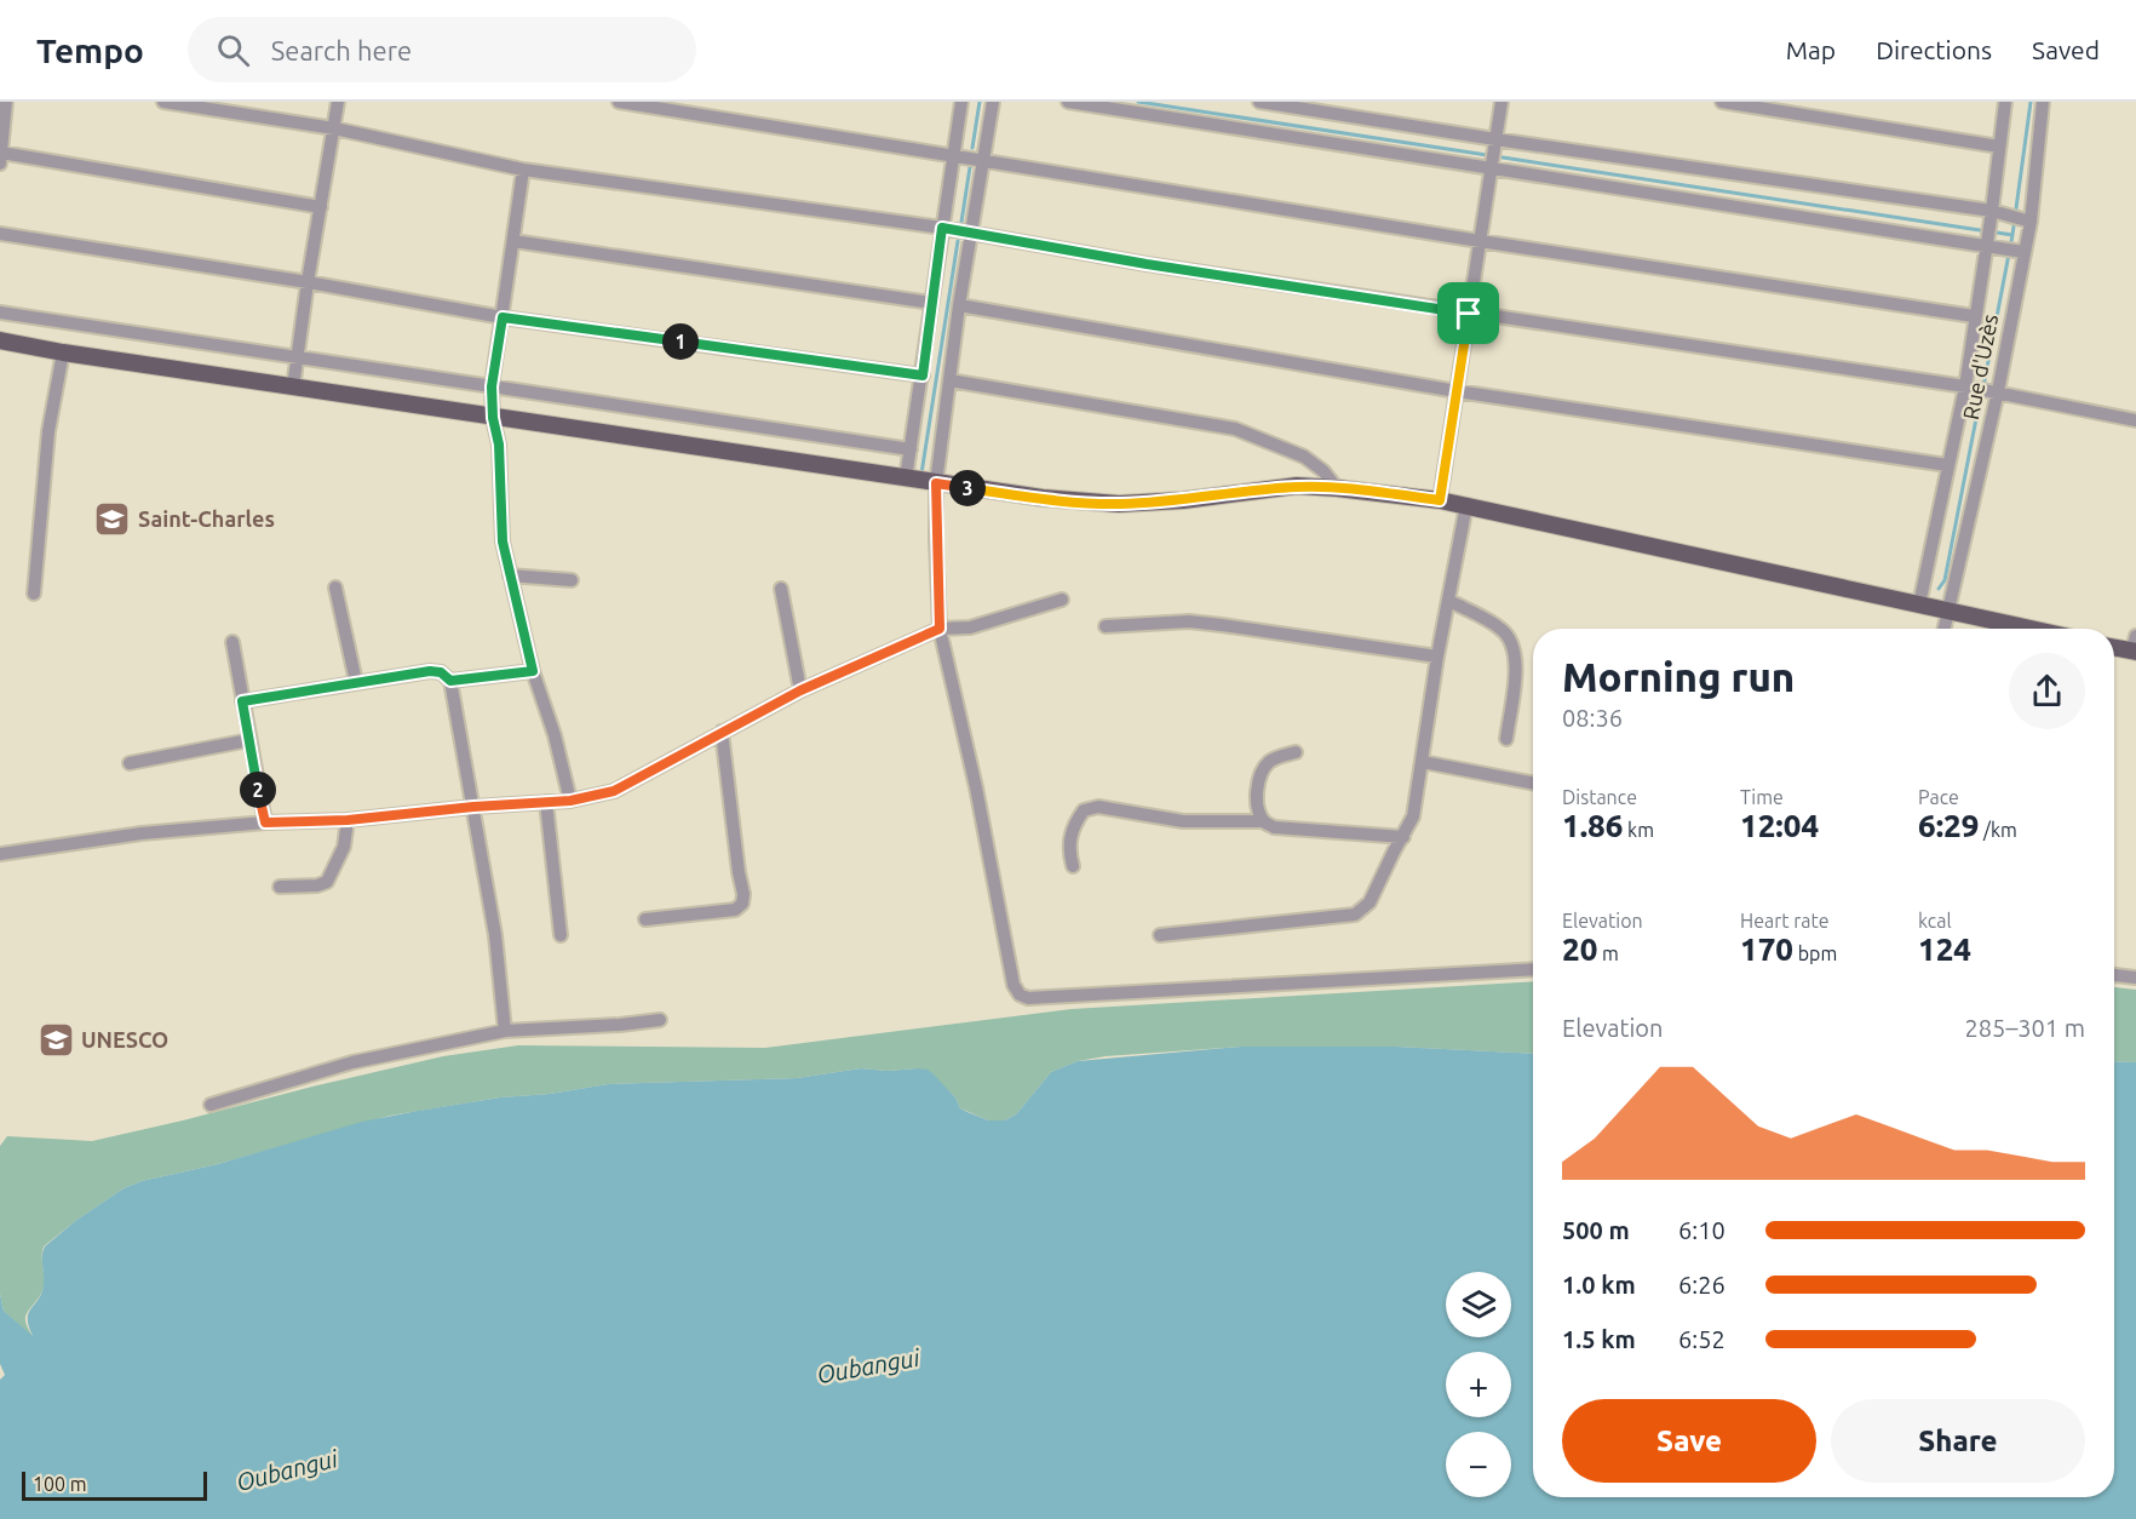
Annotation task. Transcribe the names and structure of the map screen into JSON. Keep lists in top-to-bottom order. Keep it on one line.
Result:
{"streets":{"street":["Rue d'Uzès"]},"water":["Oubangui"],"places":{"school or university":["Saint-Charles","UNESCO"]},"scale_bar":"100 m","page":{"header":"Tempo","search":"Search here","nav":["Map","Directions","Saved"],"pins":["1","3","2"],"heading":["Morning run","08:36"],"stats":[["Distance","1.86 km"],["Time","12:04"],["Pace","6:29 /km"],["Elevation","20 m"],["Heart rate","170 bpm"],["kcal","124"]],"chart":["Elevation","285–301 m"],"list":[{"name":"500 m","note":"6:10"},{"name":"1.0 km","note":"6:26"},{"name":"1.5 km","note":"6:52"}],"map_buttons":["+","−"],"buttons":["Save","Share"],"scale":"100 m"}}
